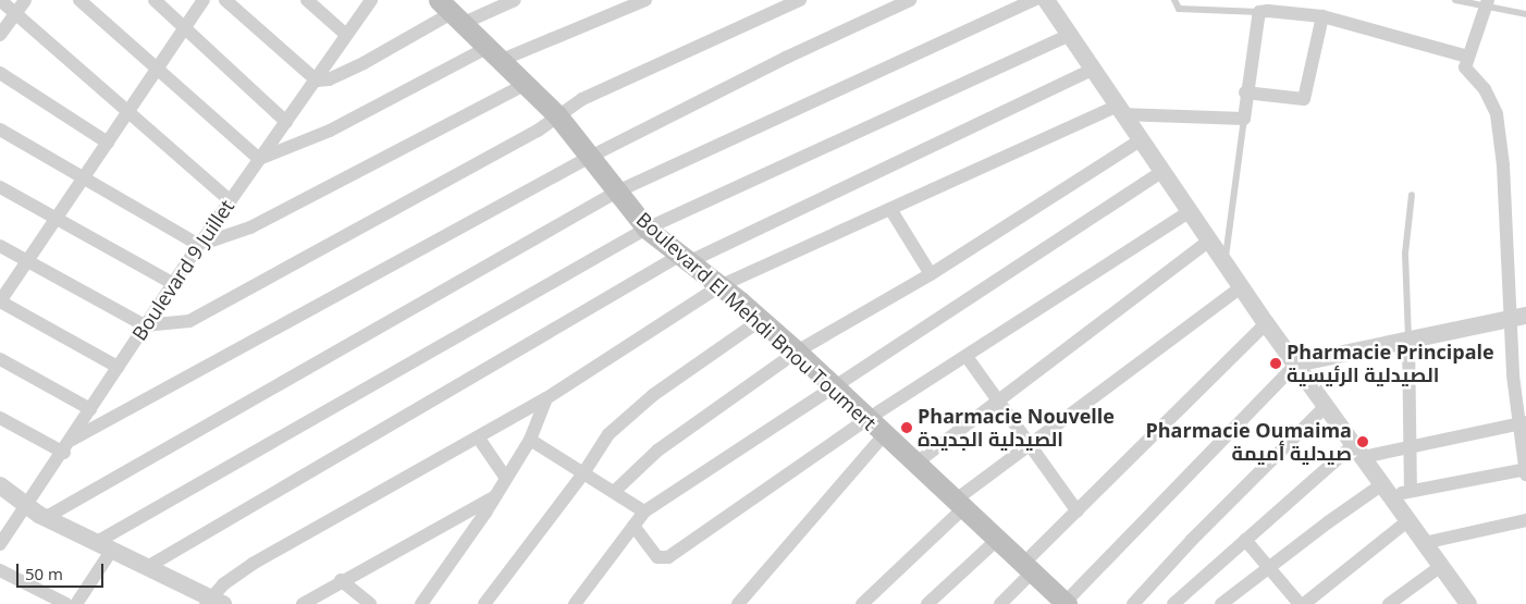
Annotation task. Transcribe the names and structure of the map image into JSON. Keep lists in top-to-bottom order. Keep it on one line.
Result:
{"streets":{"main road":["Boulevard El Mehdi Bnou Toumert"],"street":["Boulevard 9 Juillet"]},"places":["Pharmacie Principale الصيدلية الرئيسية","Pharmacie Nouvelle الصيدلية الجديدة","Pharmacie Oumaima صيدلية أميمة"],"scale_bar":"50 m"}
